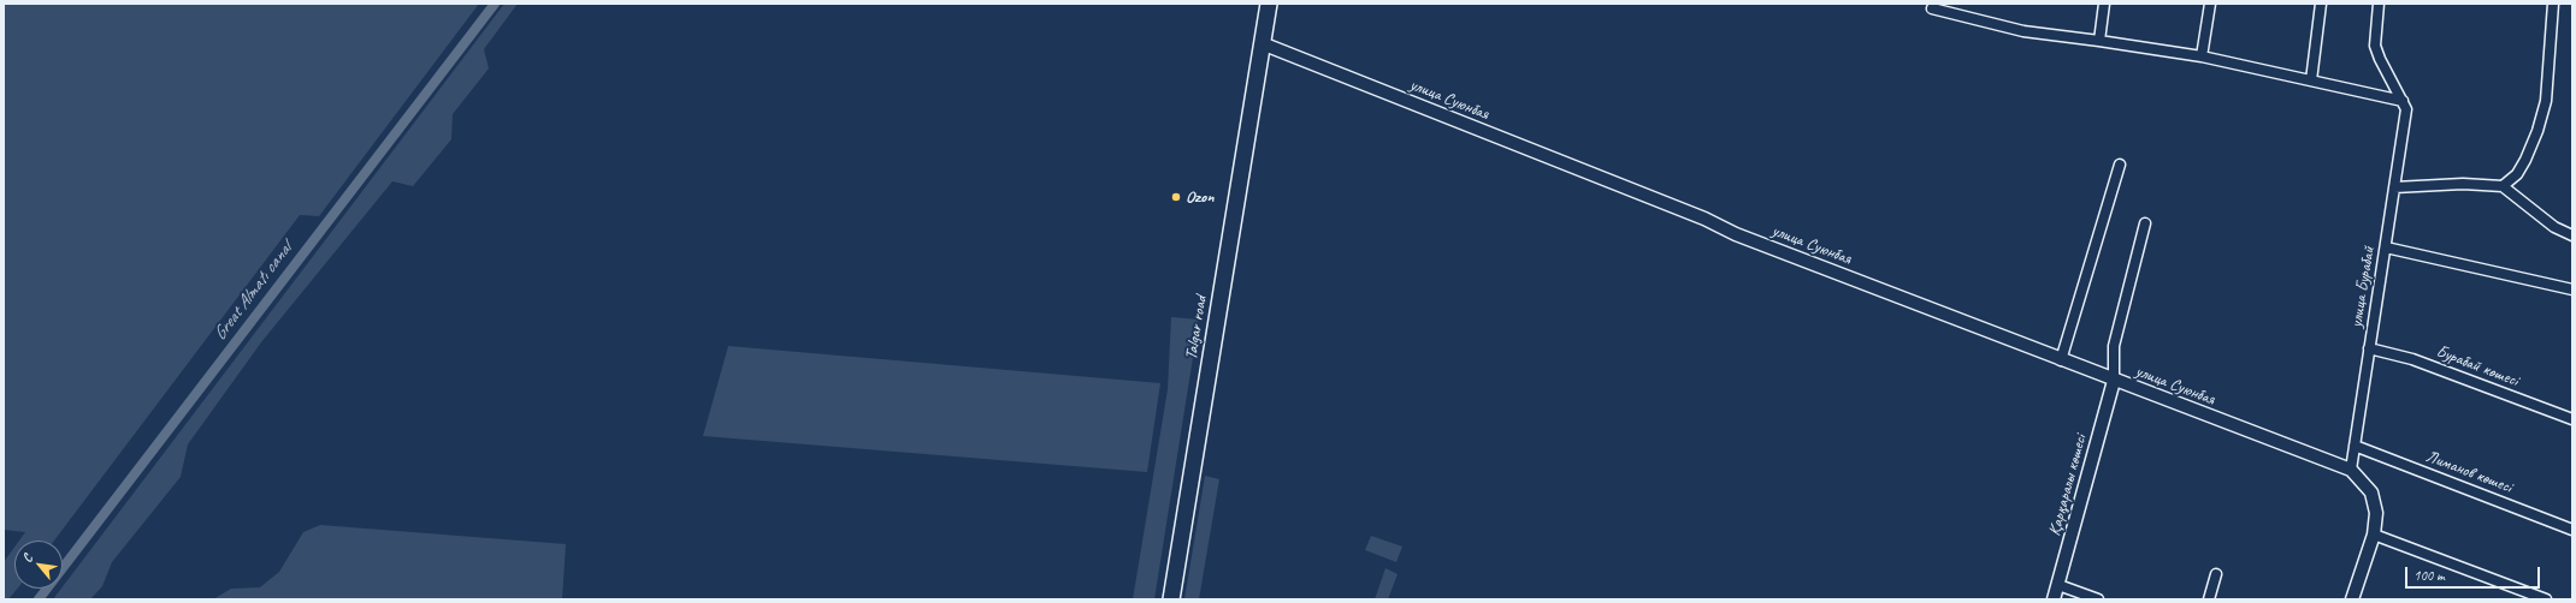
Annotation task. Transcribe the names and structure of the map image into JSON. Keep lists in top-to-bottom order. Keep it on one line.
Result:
{"streets":{"street":["улица Суюнбая","улица Бурабай","Бурабай көшесі","Лиманов көшесі","Қарқаралы көшесі"]},"crossings":[["улица Суюнбая","улица Бурабай"],["улица Суюнбая","Қарқаралы көшесі"],["улица Бурабай","Бурабай көшесі"],["улица Бурабай","Лиманов көшесі"]],"water":["Great Almatı canal"],"places":["Ozon"],"scale_bar":"100 m","north":"top left"}
